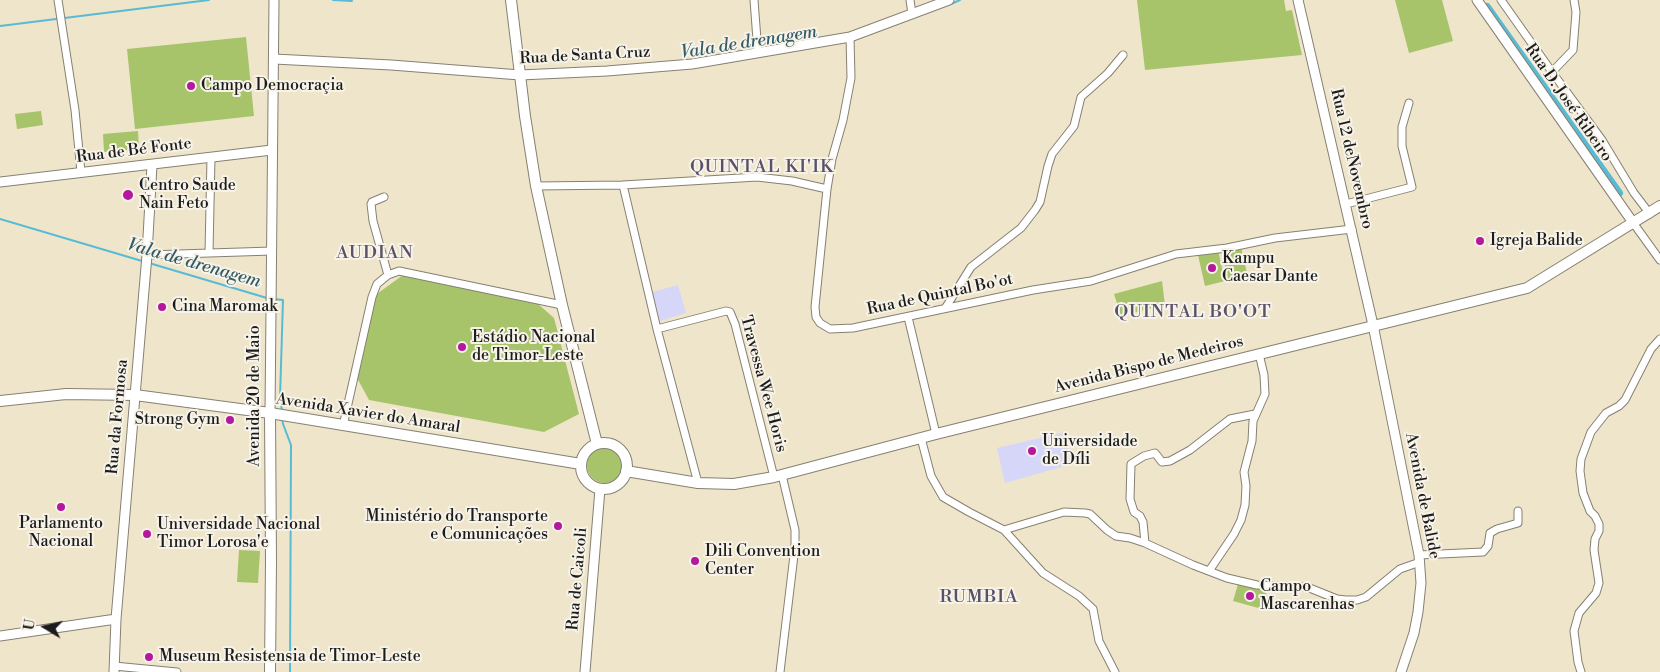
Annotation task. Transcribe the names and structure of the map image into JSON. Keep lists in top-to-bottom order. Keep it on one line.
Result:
{"streets":{"main road":["Avenida Bispo de Medeiros","Avenida 20 de Maio","Avenida Xavier do Amaral"],"street":["Rua de Santa Cruz","Rua D. José Ribeiro","Rua de Bé Fonte","Rua 12 deNovembro","Rua de Quintal Bo'ot","Travessa Wee Horis","Rua da Formosa","Avenida de Balide","Rua de Caicoli"]},"crossings":[["Rua de Santa Cruz","Rua de Quintal Bo'ot"],["Rua de Santa Cruz","Avenida 20 de Maio"],["Rua D. José Ribeiro","Avenida Bispo de Medeiros"],["Rua de Bé Fonte","Avenida 20 de Maio"],["Rua de Bé Fonte","Rua da Formosa"],["Rua 12 deNovembro","Rua de Quintal Bo'ot"],["Rua 12 deNovembro","Avenida Bispo de Medeiros"],["Rua 12 deNovembro","Avenida de Balide"],["Avenida Bispo de Medeiros","Travessa Wee Horis"],["Avenida Bispo de Medeiros","Avenida Xavier do Amaral"],["Avenida Bispo de Medeiros","Avenida de Balide"],["Avenida Bispo de Medeiros","Rua de Caicoli"],["Avenida 20 de Maio","Avenida Xavier do Amaral"],["Avenida Xavier do Amaral","Rua da Formosa"],["Avenida Xavier do Amaral","Rua de Caicoli"]],"districts":["QUINTAL KI'IK","AUDIAN","QUINTAL BO'OT","RUMBIA"],"water":["Vala de drenagem"],"places":["Campo Democraçia","Centro Saude Nain Feto","Igreja Balide","Kampu Caesar Dante","Cina Maromak","Estádio Nacional de Timor-Leste","Strong Gym","Universidade de Díli","Parlamento Nacional","Ministério do Transporte e Comunicações","Universidade Nacional Timor Lorosa'e","Dili Convention Center","Campo Mascarenhas","Museum Resistensia de Timor-Leste"],"north":"left"}
